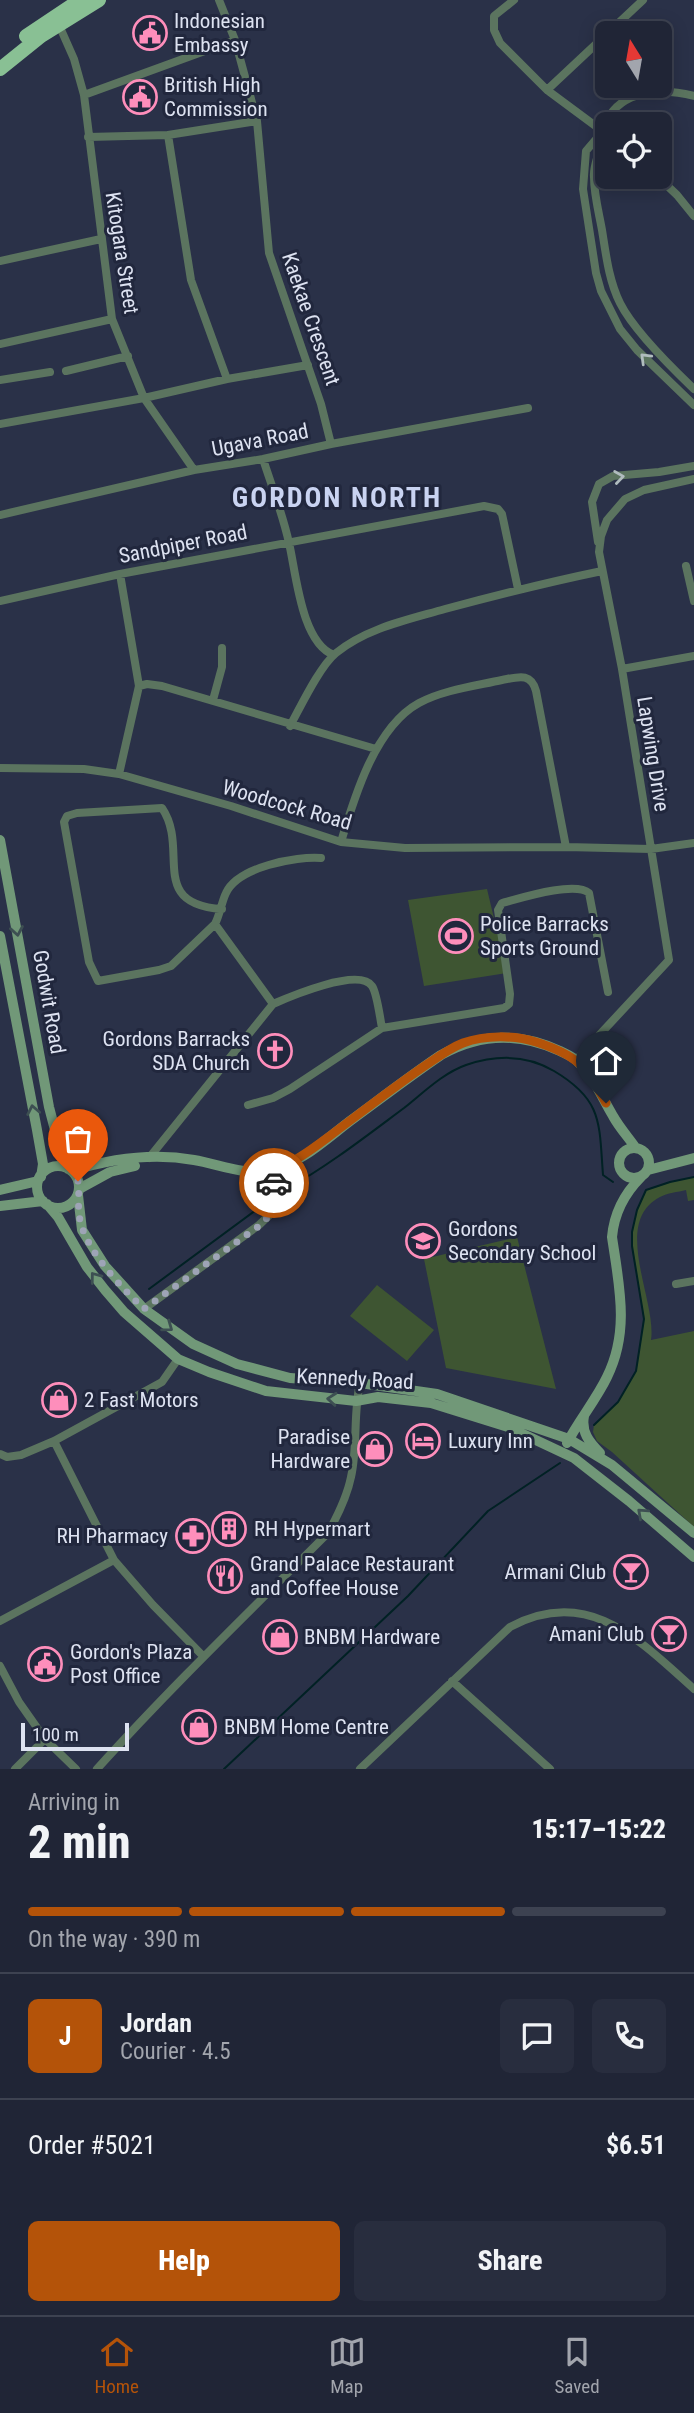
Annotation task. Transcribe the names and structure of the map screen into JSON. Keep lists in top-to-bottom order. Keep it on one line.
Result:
{"streets":{"main road":["Godwit Road","Kennedy Road"],"street":["Kitogara Street","Kaekae Crescent","Ugava Road","Sandpiper Road","Lapwing Drive","Woodcock Road"]},"crossings":[["Kitogara Street","Ugava Road"],["Kaekae Crescent","Ugava Road"],["Lapwing Drive","Woodcock Road"],["Godwit Road","Kennedy Road"]],"districts":["GORDON NORTH"],"places":{"public building":["Indonesian Embassy","British High Commission","Gordon's Plaza Post Office"],"sports":["Police Barracks Sports Ground"],"church":["Gordons Barracks SDA Church"],"school or university":["Gordons Secondary School"],"shop":["2 Fast Motors","Paradise Hardware","BNBM Hardware","BNBM Home Centre"],"hotel":["Luxury Inn"],"building":["RH Hypermart"],"pharmacy":["RH Pharmacy"],"bar":["Armani Club","Amani Club"],"restaurant":["Grand Palace Restaurant and Coffee House"]},"scale_bar":"100 m","north":"top","page":{"scale":"100 m","heading":["2 min","Arriving in","15:17–15:22"],"panel":["Jordan","Courier · 4.5","Order #5021","$6.51"],"bar":"On the way · 390 m","round":"J","buttons":["Help","Share"],"tabs":["Home","Map","Saved"]}}
